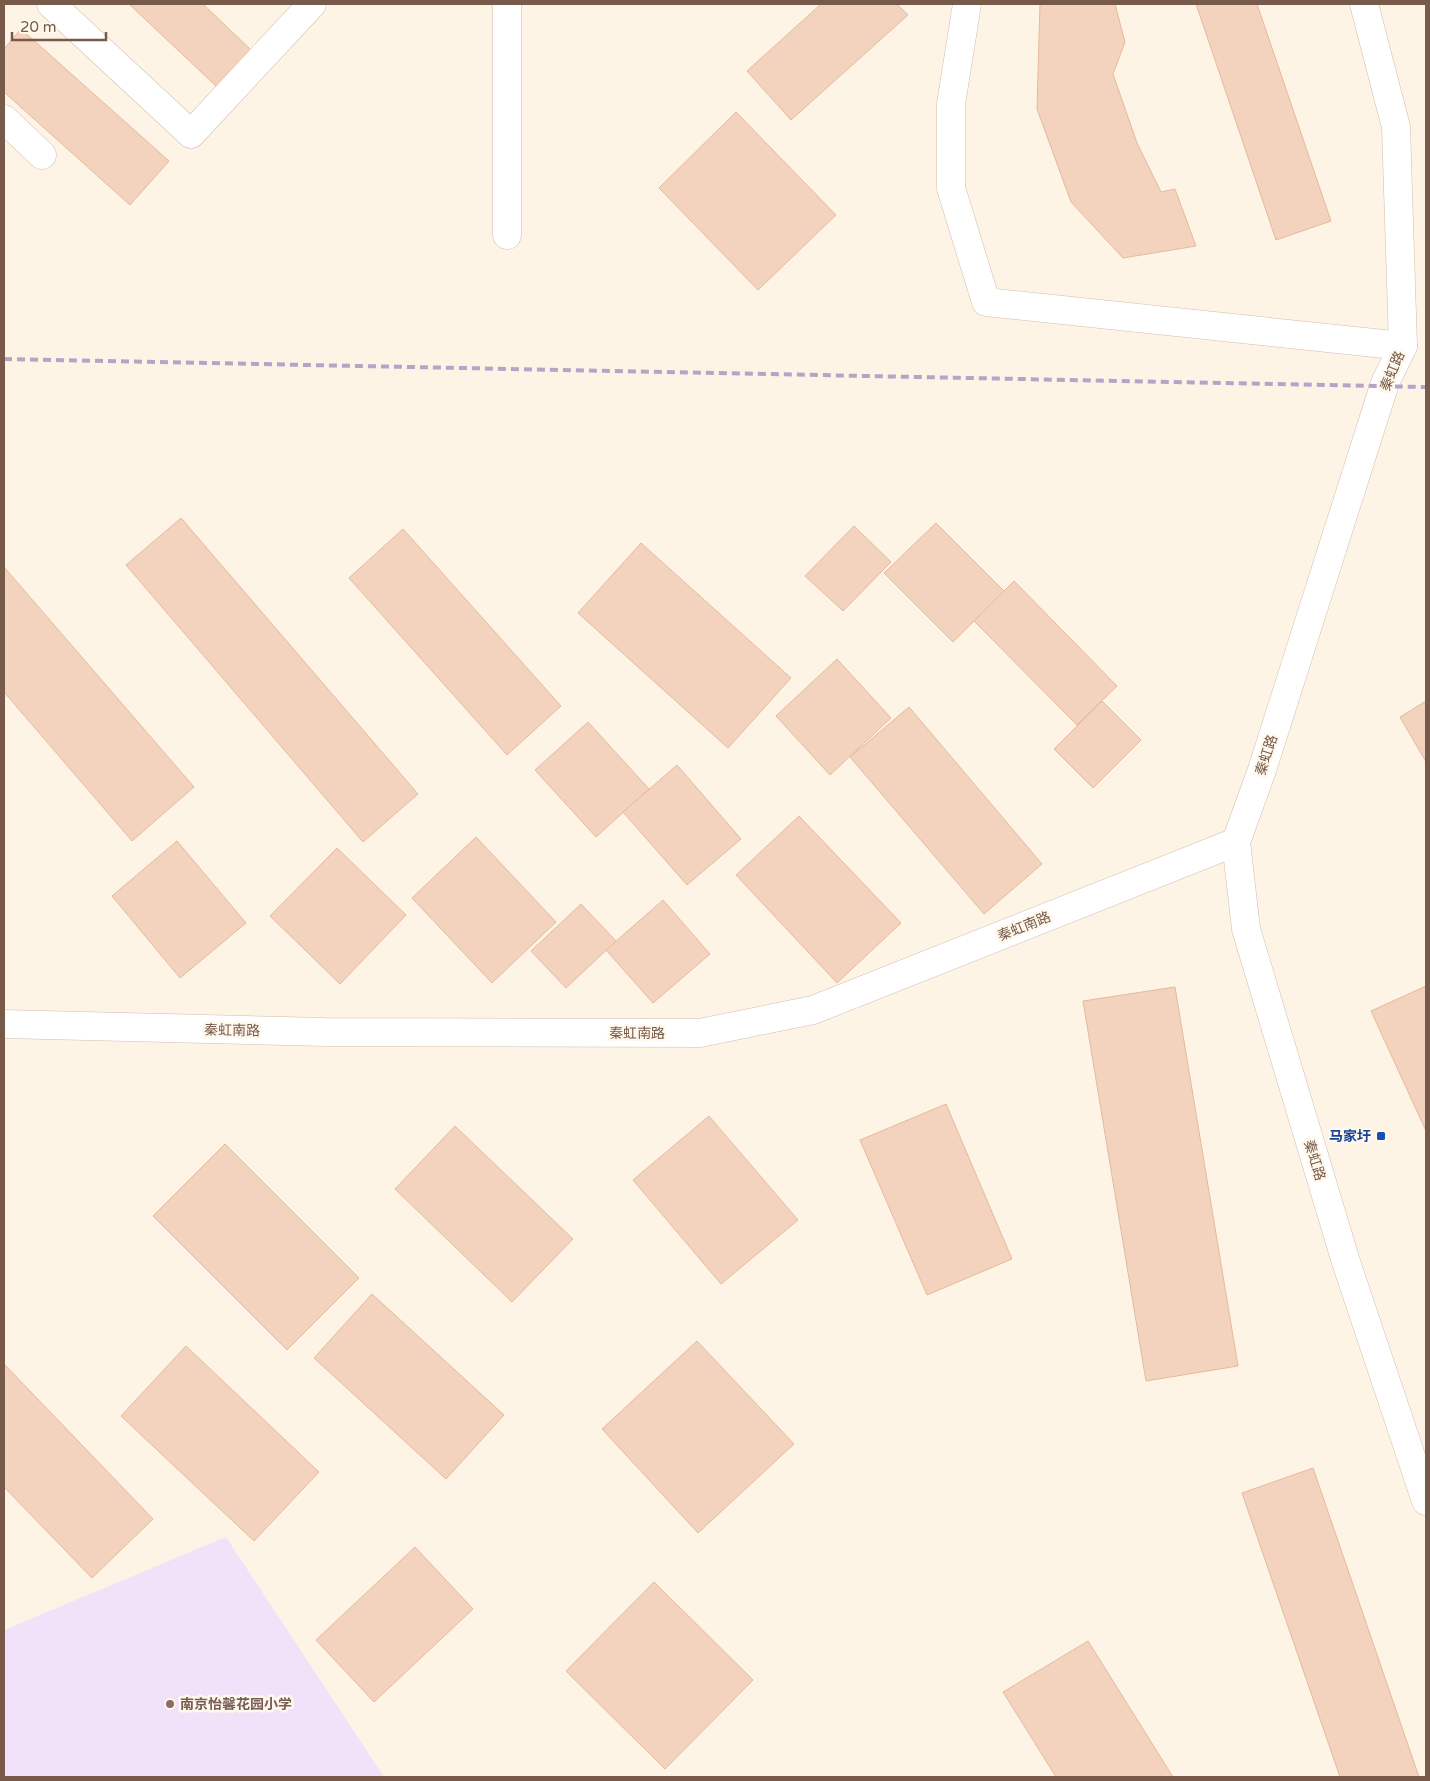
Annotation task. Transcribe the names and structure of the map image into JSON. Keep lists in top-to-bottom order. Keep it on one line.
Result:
{"streets":{"street":["秦虹路","秦虹南路"]},"crossings":[["秦虹路","秦虹南路"]],"places":{"transit":["马家圩"],"other":["南京怡馨花园小学"]},"scale_bar":"20 m"}
